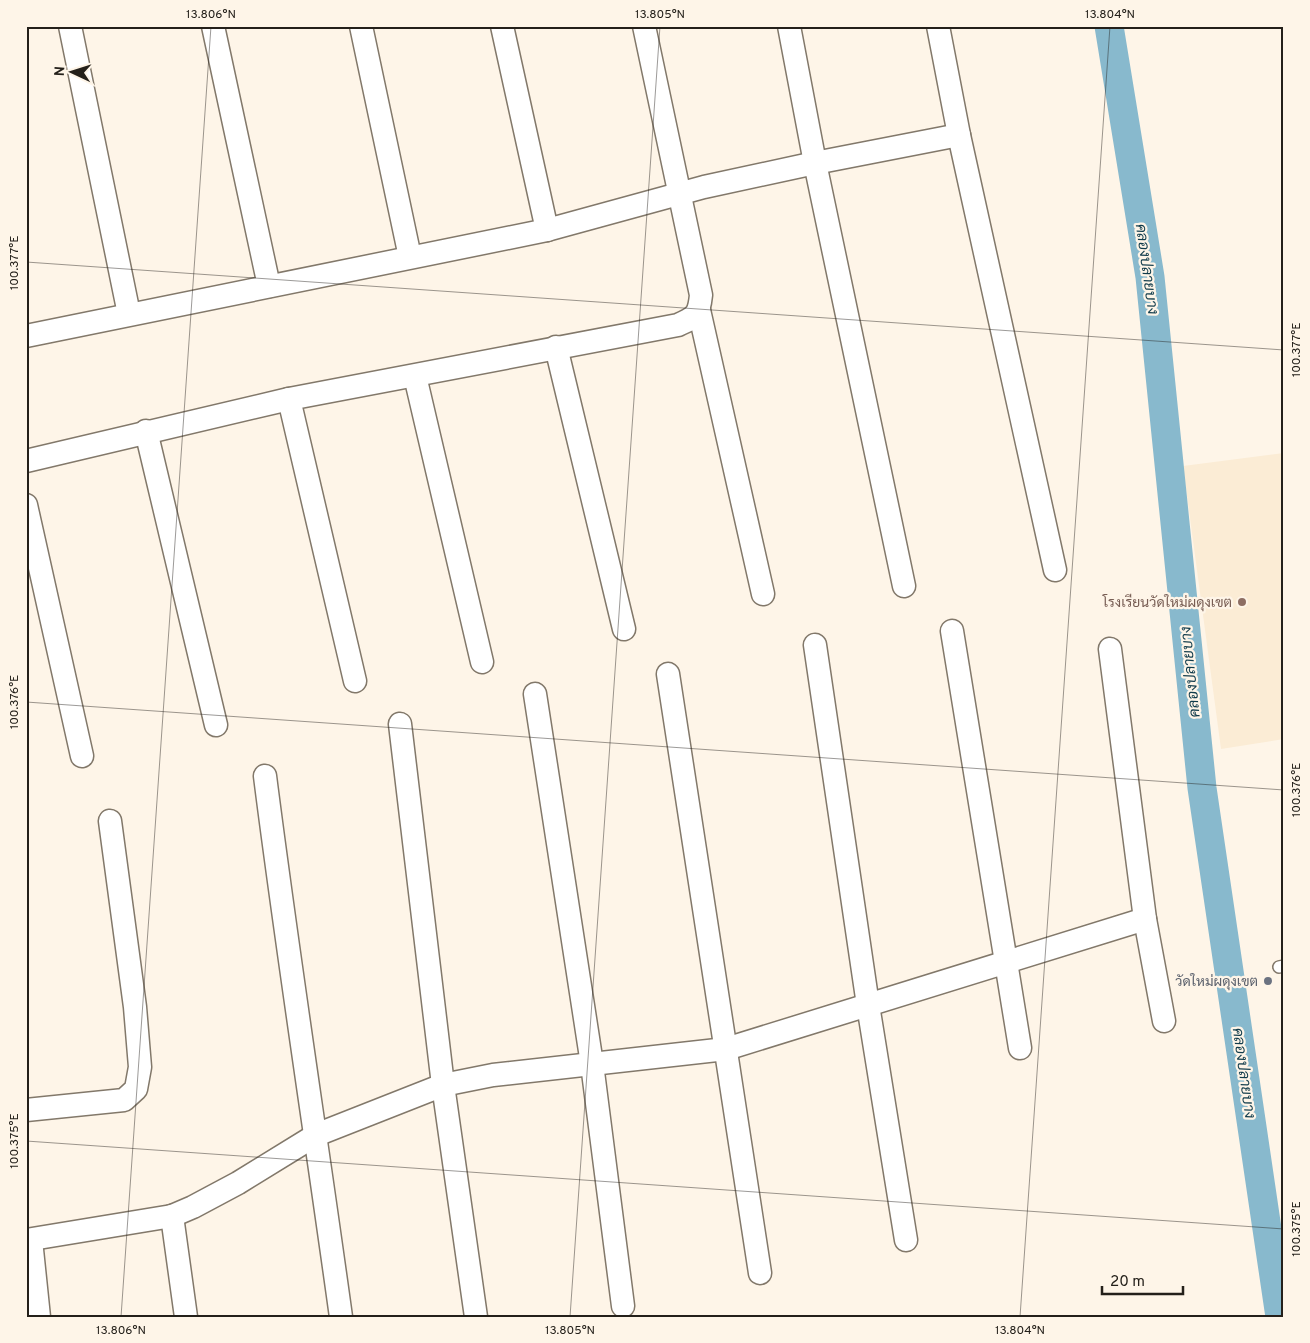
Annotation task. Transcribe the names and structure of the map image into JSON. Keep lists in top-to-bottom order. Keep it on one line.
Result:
{"water":["คลองปลายบาง"],"places":["โรงเรียนวัดใหม่ผดุงเขต","วัดใหม่ผดุงเขต"],"scale_bar":"20 m","north":"left","coordinates":["13.806°N","13.805°N","13.804°N","100.377°E","100.376°E","100.375°E"]}
